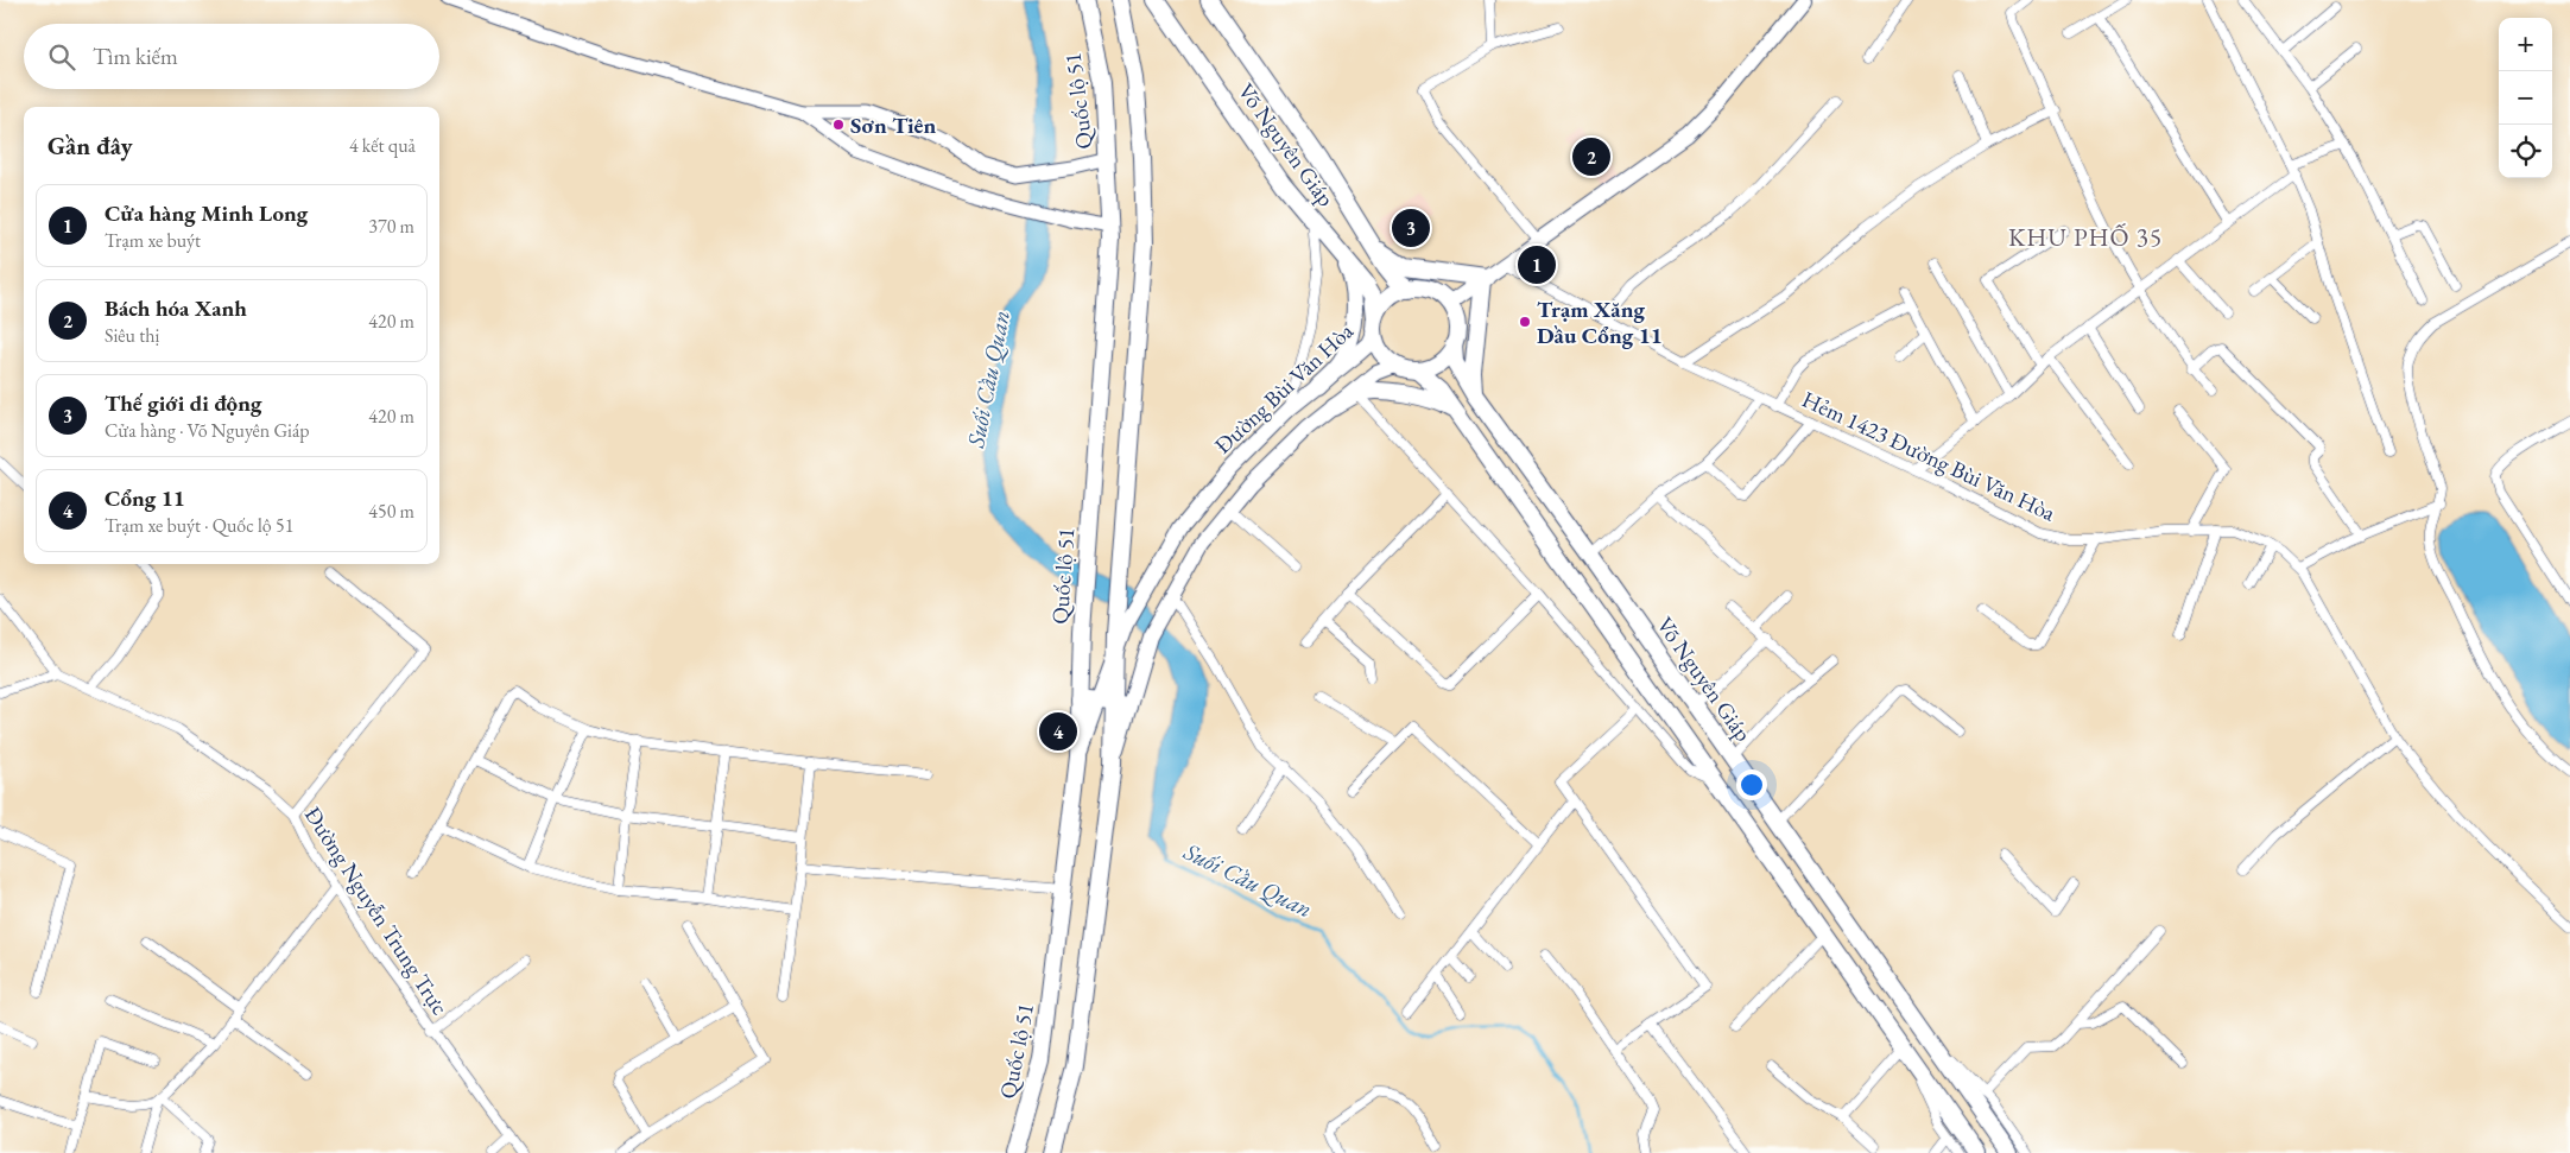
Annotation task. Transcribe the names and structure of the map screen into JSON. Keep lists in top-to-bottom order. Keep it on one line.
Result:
{"streets":{"highway":["Quốc lộ 51","Võ Nguyên Giáp"],"main road":["Đường Bùi Văn Hòa"],"street":["Hẻm 1423 Đường Bùi Văn Hòa","Đường Nguyễn Trung Trực"]},"crossings":[["Võ Nguyên Giáp","Đường Bùi Văn Hòa"]],"districts":["KHU PHỐ 35"],"water":["Suối Cầu Quan"],"places":["Sơn Tiên","Trạm Xăng Dầu Cổng 11"],"page":{"map_buttons":["+","−"],"search":"Tìm kiếm","heading":["Gần đây","4 kết quả"],"pins":["2","3","1","4"],"list":[{"mark":"1","name":"Cửa hàng Minh Long","note":"Trạm xe buýt","value":"370 m"},{"mark":"2","name":"Bách hóa Xanh","note":"Siêu thị","value":"420 m"},{"mark":"3","name":"Thế giới di động","note":"Cửa hàng · Võ Nguyên Giáp","value":"420 m"},{"mark":"4","name":"Cổng 11","note":"Trạm xe buýt · Quốc lộ 51","value":"450 m"}]}}
